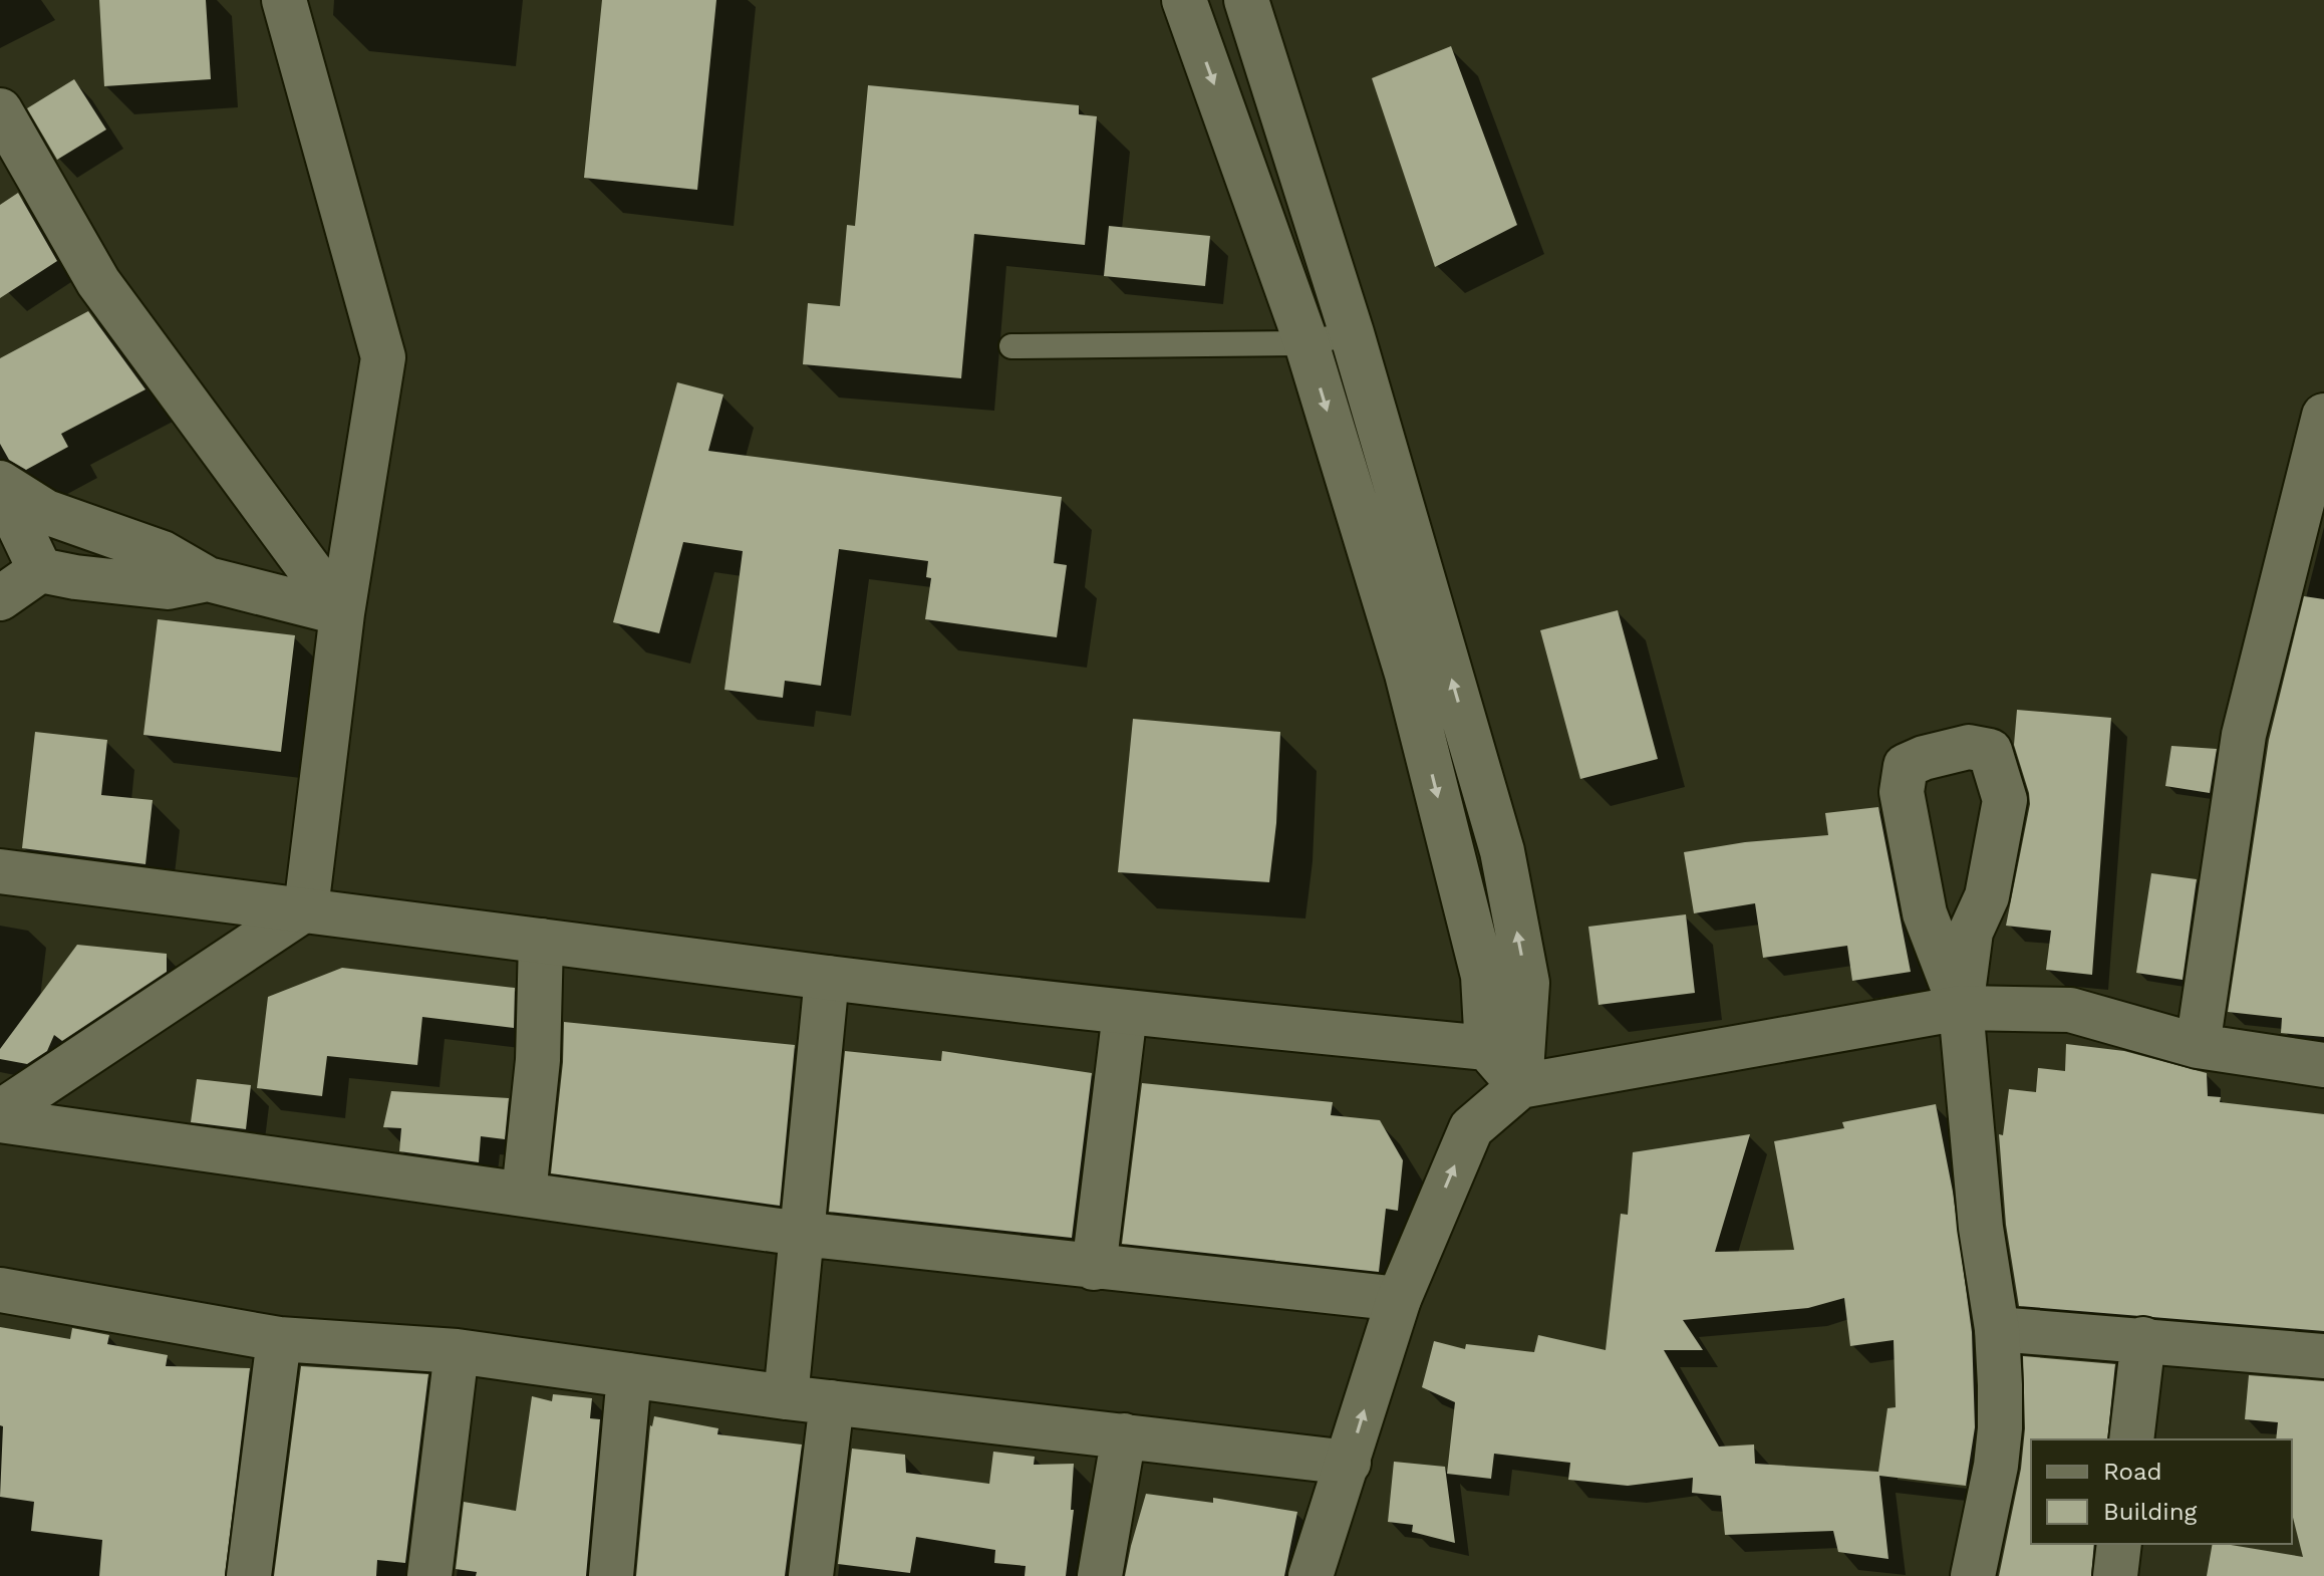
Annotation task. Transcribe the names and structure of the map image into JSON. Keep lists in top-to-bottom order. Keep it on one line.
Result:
{"legend":["Road","Building"]}
